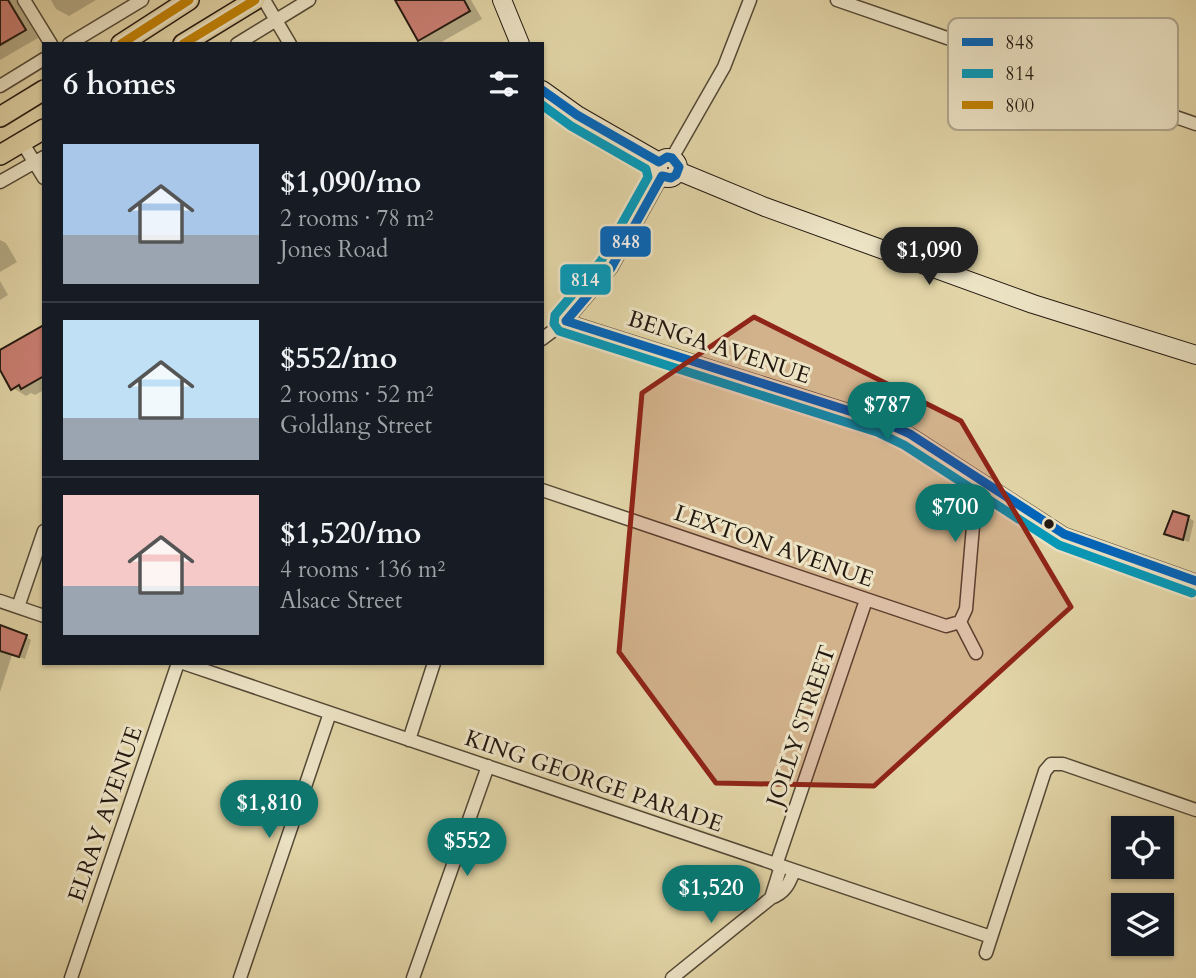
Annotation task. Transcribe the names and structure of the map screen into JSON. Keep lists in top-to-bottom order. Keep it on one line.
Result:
{"streets":{"street":["BENGA AVENUE","LEXTON AVENUE","JOLLY STREET","KING GEORGE PARADE","ELRAY AVENUE"]},"crossings":[["LEXTON AVENUE","JOLLY STREET"],["JOLLY STREET","KING GEORGE PARADE"]],"lines":["transit line 800","transit line 848","transit line 814"],"legend":["848","814","800"],"page":{"heading":"6 homes","list":[{"name":"$1,090/mo","note":"2 rooms · 78 m² · Jones Road"},{"name":"$552/mo","note":"2 rooms · 52 m² · Goldlang Street"},{"name":"$1,520/mo","note":"4 rooms · 136 m² · Alsace Street"}],"price":["$1,090","$787","$700","$1,810","$552","$1,520"]}}
